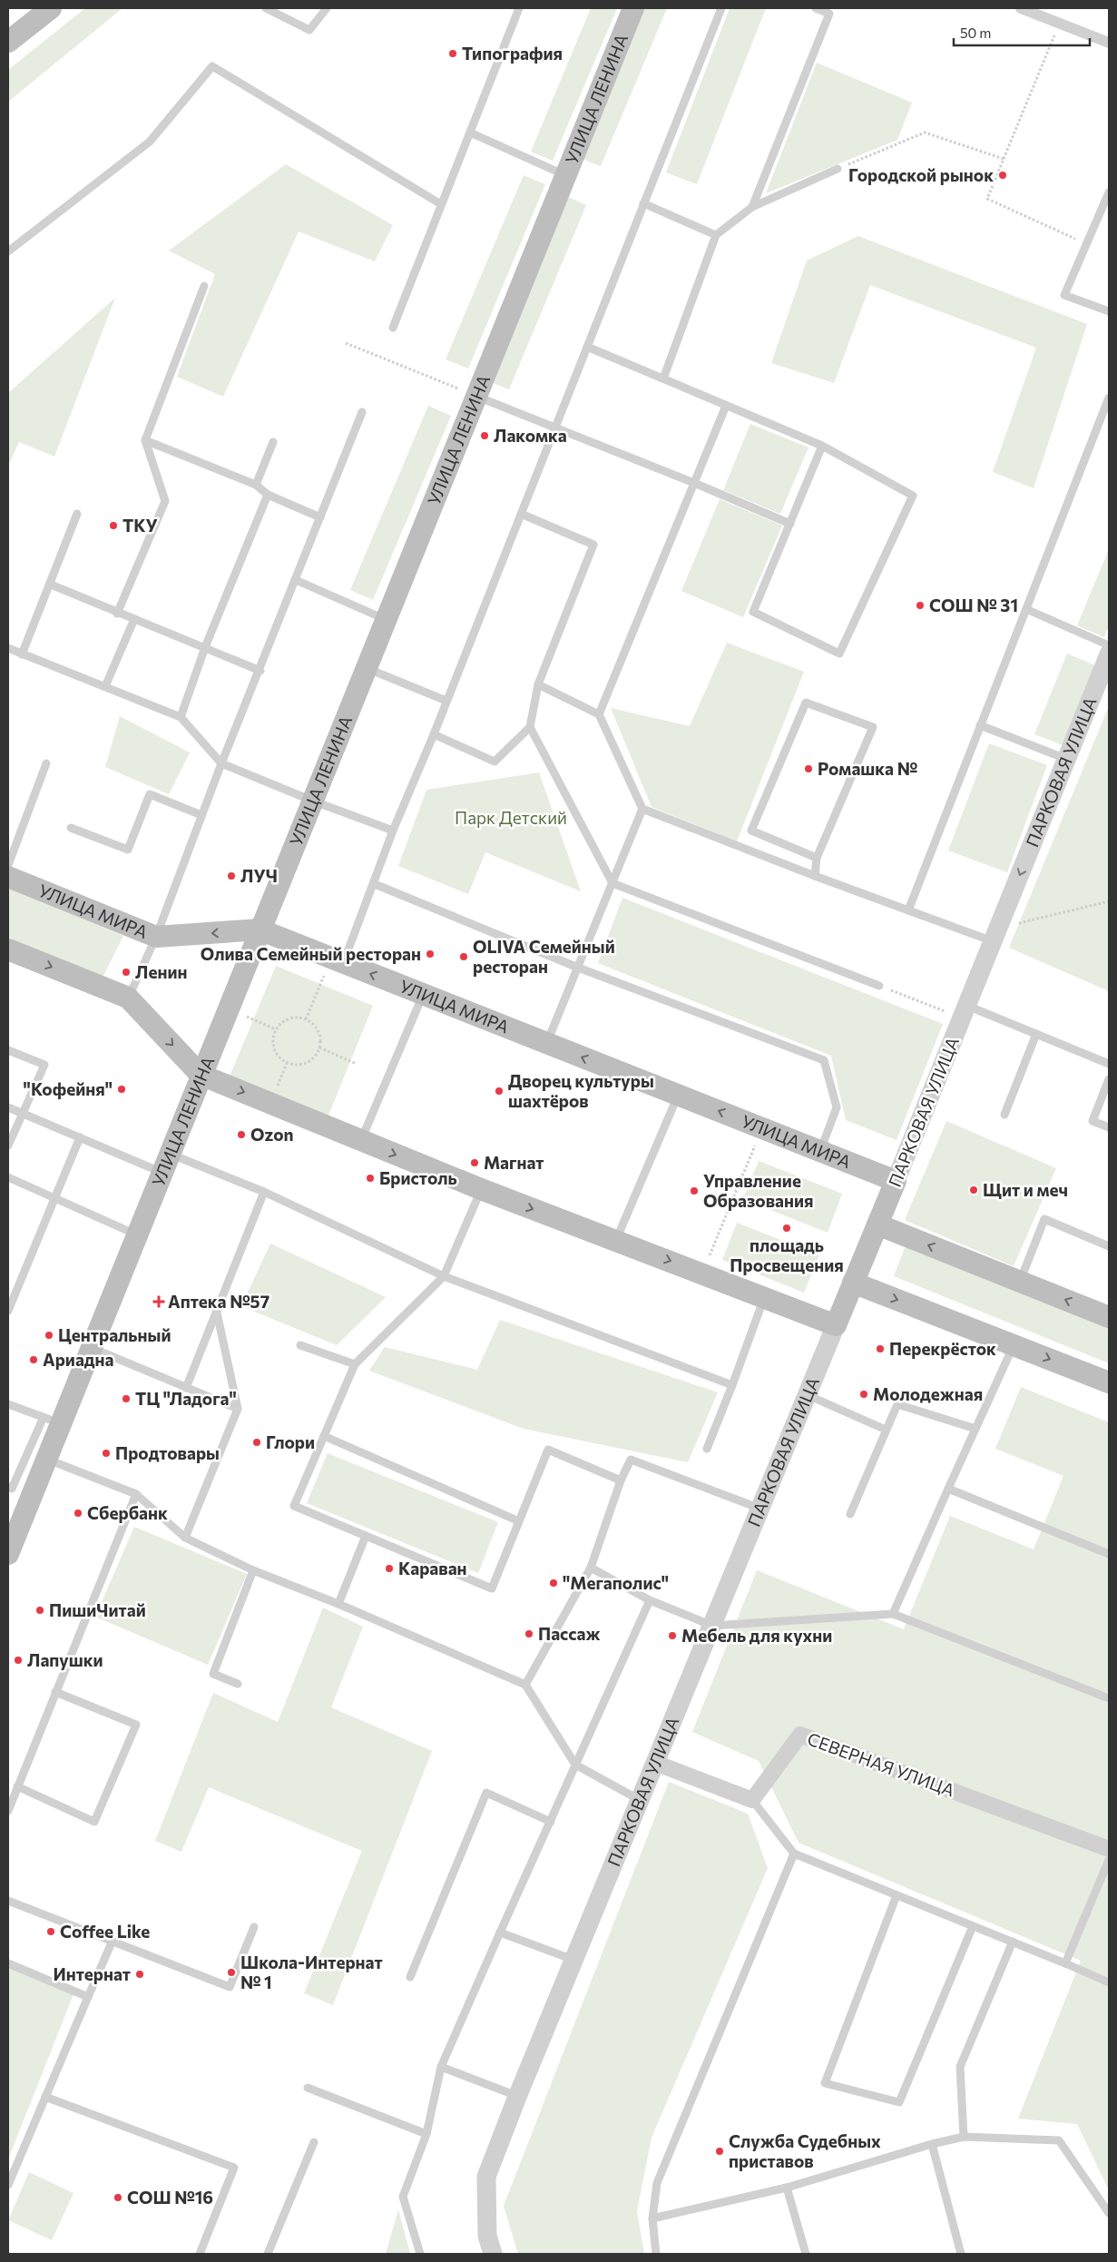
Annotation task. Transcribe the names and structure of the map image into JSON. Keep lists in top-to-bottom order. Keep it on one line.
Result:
{"streets":{"main road":["УЛИЦА ЛЕНИНА","ПАРКОВАЯ УЛИЦА","УЛИЦА МИРА"],"street":["СЕВЕРНАЯ УЛИЦА"]},"crossings":[["УЛИЦА ЛЕНИНА","УЛИЦА МИРА"],["ПАРКОВАЯ УЛИЦА","УЛИЦА МИРА"]],"parks":["Парк Детский"],"places":{"other":["Типография","Городской рынок","Лакомка","ТКУ","СОШ № 31","Ромашка №","ЛУЧ","Олива Семейный ресторан","OLIVA Семейный ресторан","Ленин","\"Кофейня\"","Дворец культуры шахтёров","Ozon","Магнат","Бристоль","Щит и меч","Управление Образования","площадь Просвещения","Центральный","Перекрёсток","Ариадна","Молодежная","ТЦ \"Ладога\"","Глори","Продтовары","Сбербанк","Караван","\"Мегаполис\"","ПишиЧитай","Пассаж","Мебель для кухни","Лапушки","Coffee Like","Школа-Интернат № 1","Интернат","Служба Судебных приставов","СОШ №16"],"health":["Аптека №57"]},"scale_bar":"50 m"}
